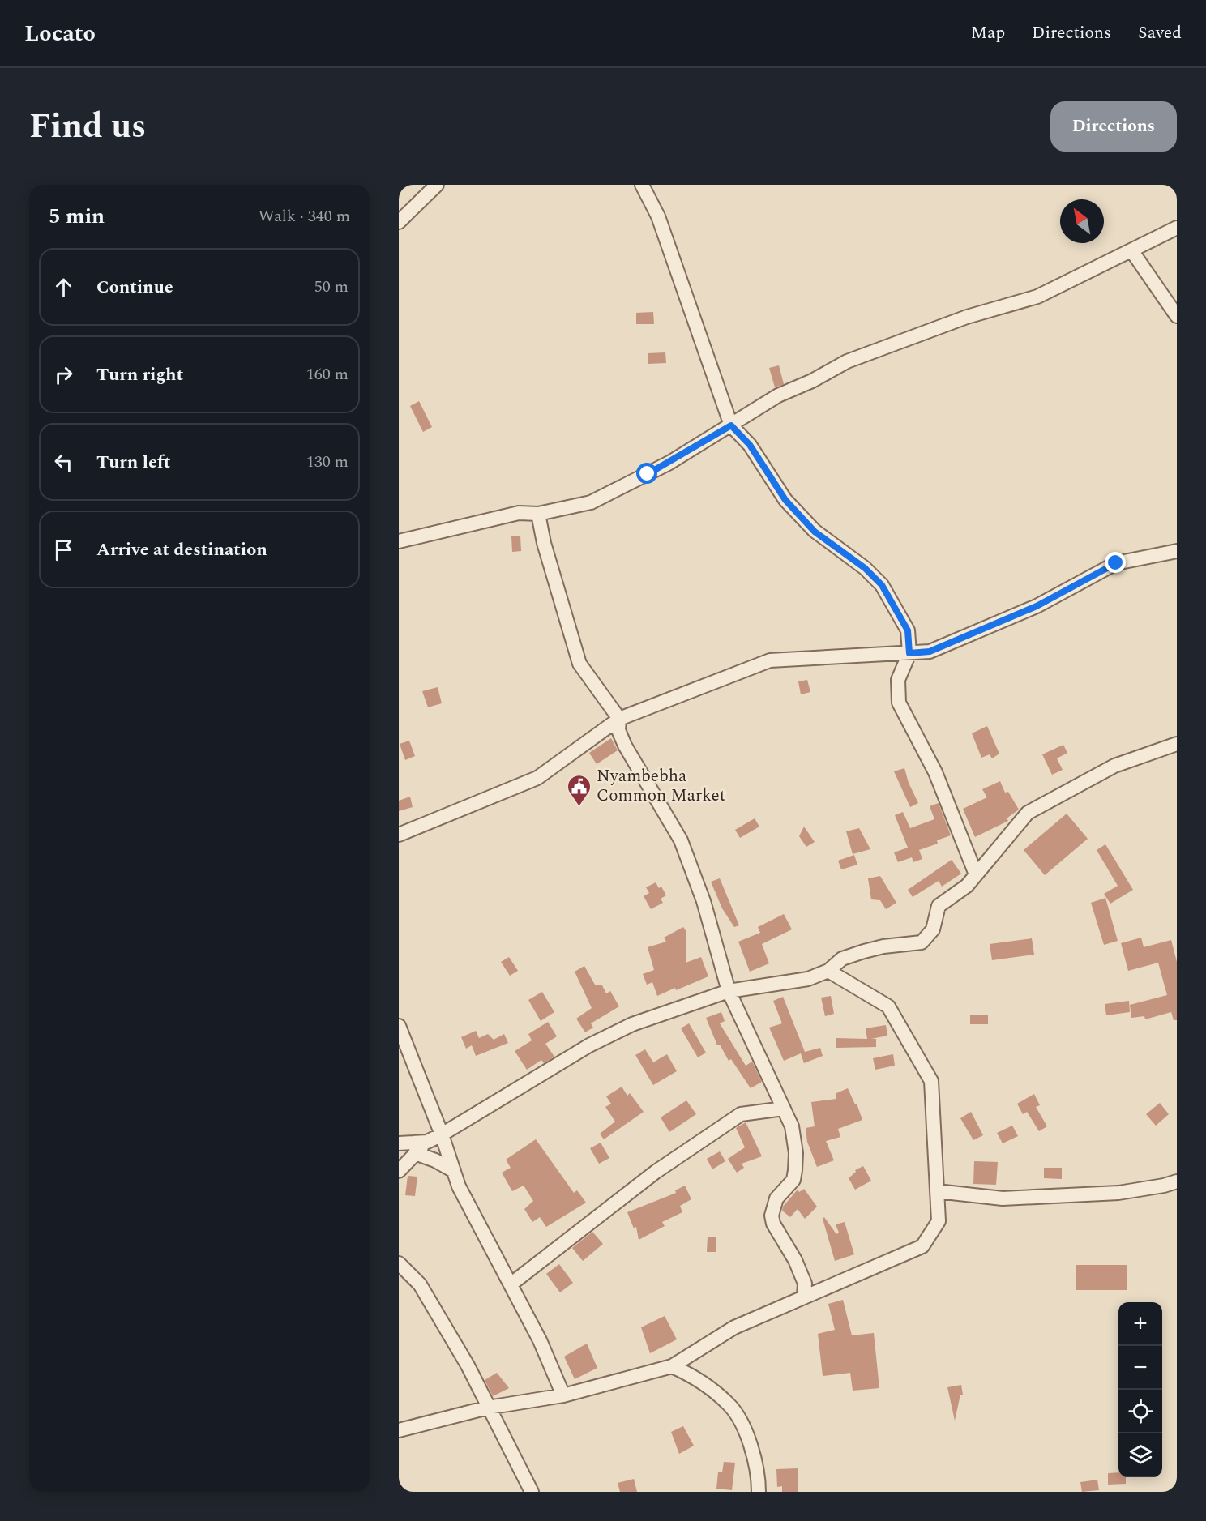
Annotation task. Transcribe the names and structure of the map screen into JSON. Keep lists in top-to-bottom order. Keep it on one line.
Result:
{"places":{"public building":["Nyambebha Common Market"]},"north":"top left","page":{"header":"Locato","nav":["Map","Directions","Saved"],"title":"Find us","buttons":"Directions","heading":["5 min","Walk · 340 m"],"list":[["Continue","50 m"],["Turn right","160 m"],["Turn left","130 m"],"Arrive at destination"],"map_buttons":["+","−"]}}
